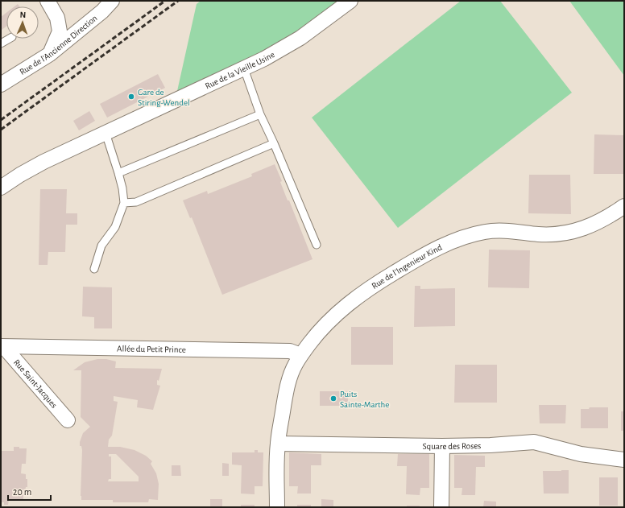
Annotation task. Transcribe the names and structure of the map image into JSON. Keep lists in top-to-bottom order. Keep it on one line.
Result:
{"streets":{"street":["Rue de l'Ancienne Direction","Rue de la Vieille Usine","Rue de l'Ingenieur Kind","Allée du Petit Prince","Rue Saint-Jacques","Square des Roses"]},"crossings":[["Rue de l'Ingenieur Kind","Allée du Petit Prince"],["Rue de l'Ingenieur Kind","Square des Roses"],["Allée du Petit Prince","Rue Saint-Jacques"]],"places":["Gare de Stiring-Wendel","Puits Sainte-Marthe"],"scale_bar":"20 m","north":"top"}
